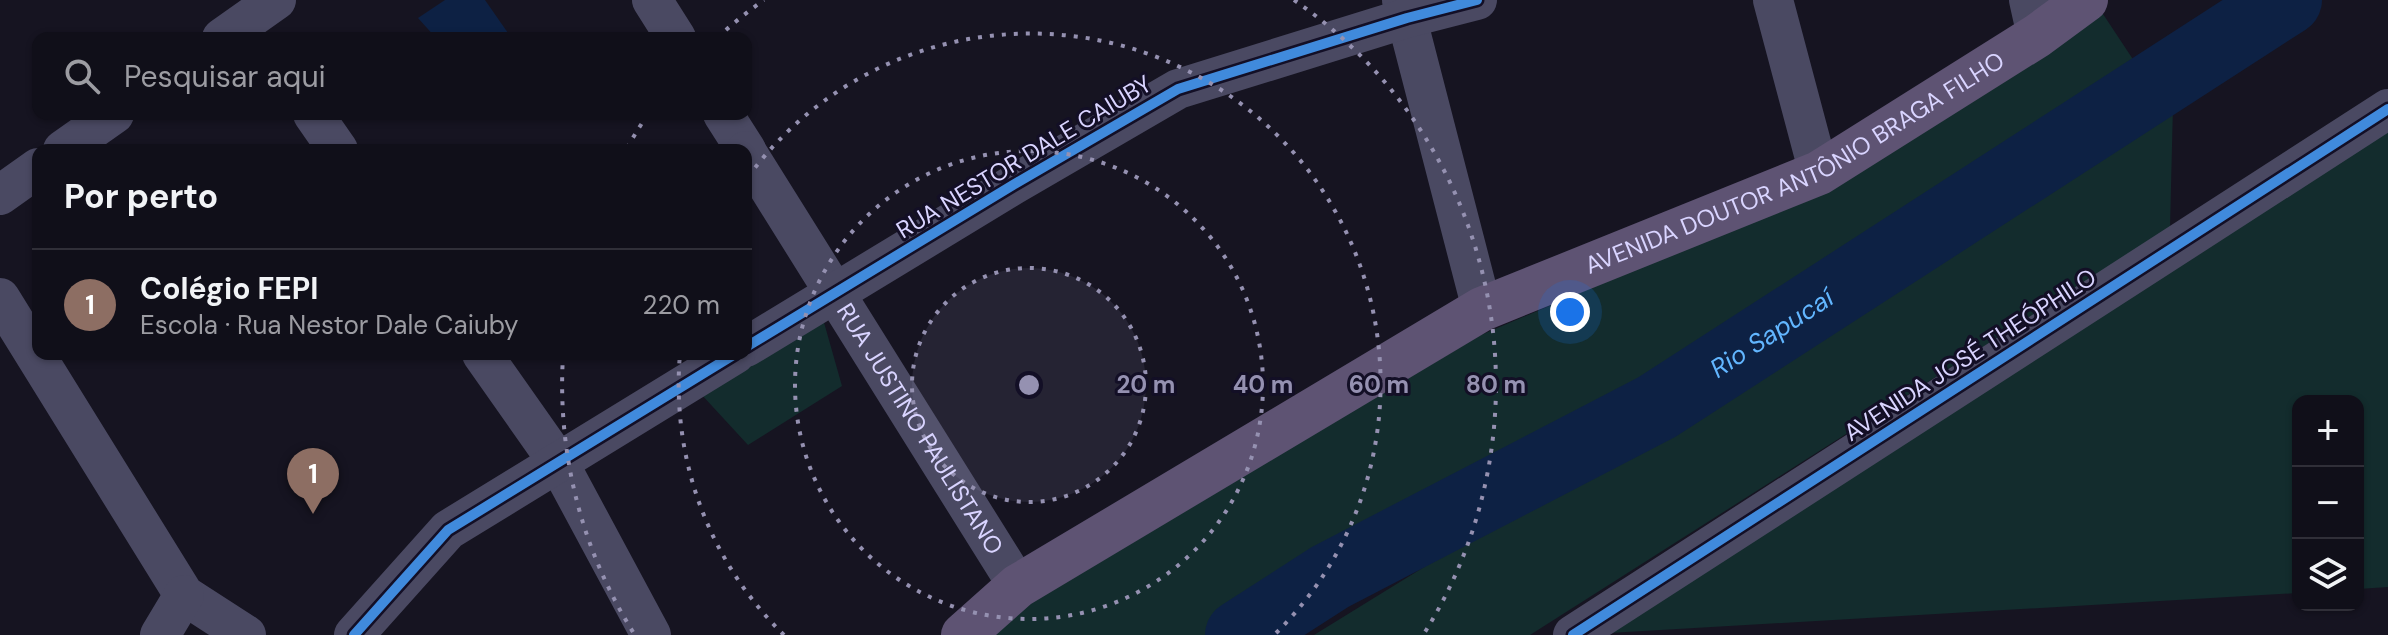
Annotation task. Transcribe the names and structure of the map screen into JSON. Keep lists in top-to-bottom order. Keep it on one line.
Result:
{"streets":{"main road":["AVENIDA DOUTOR ANTÔNIO BRAGA FILHO"],"street":["RUA NESTOR DALE CAIUBY","AVENIDA JOSÉ THEÓPHILO","RUA JUSTINO PAULISTANO"]},"crossings":[["RUA NESTOR DALE CAIUBY","RUA JUSTINO PAULISTANO"],["AVENIDA DOUTOR ANTÔNIO BRAGA FILHO","RUA JUSTINO PAULISTANO"]],"water":["Rio Sapucaí"],"page":{"search":"Pesquisar aqui","heading":"Por perto","list":[{"mark":"1","name":"Colégio FEPI","note":"Escola · Rua Nestor Dale Caiuby","value":"220 m"}],"map_buttons":["+","−"],"pins":"1"},"rings":["20 m","40 m","60 m","80 m"]}
